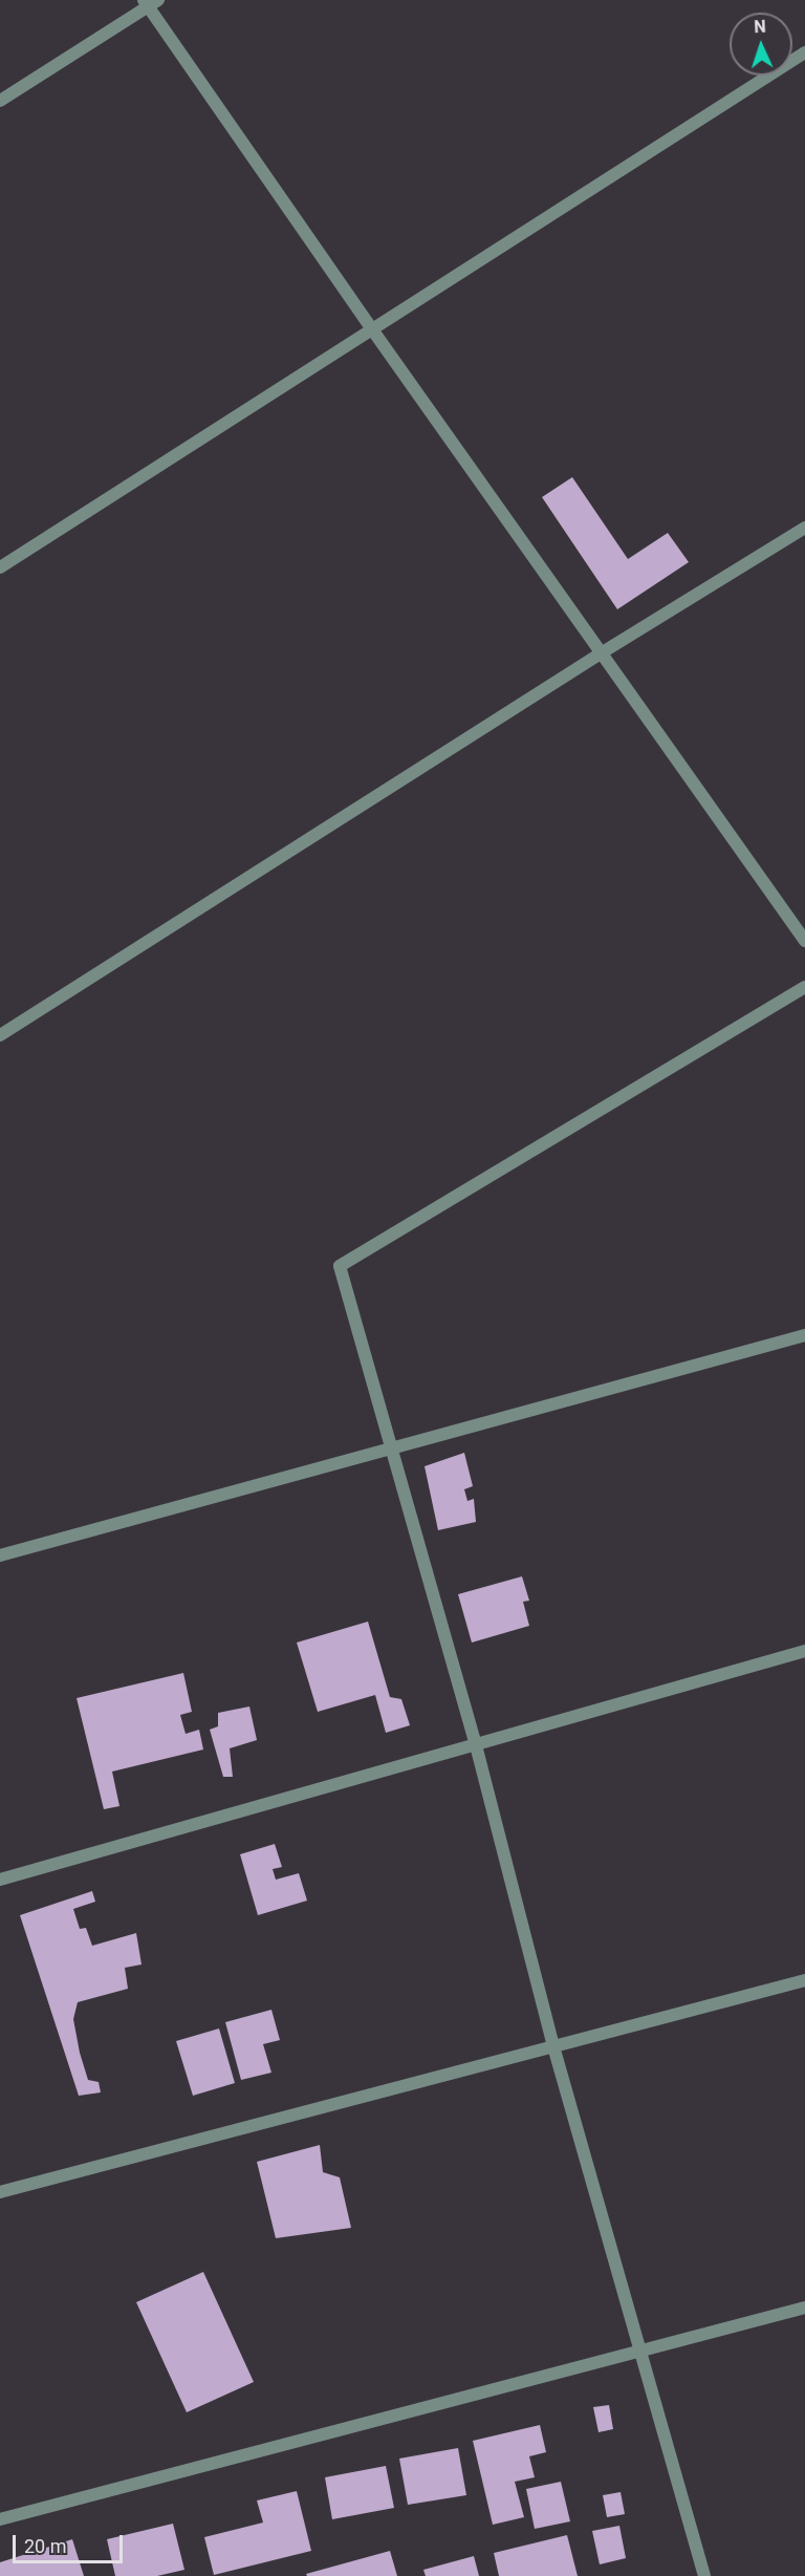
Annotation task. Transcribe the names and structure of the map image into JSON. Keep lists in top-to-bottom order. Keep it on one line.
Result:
{"scale_bar":"20 m","north":"top"}
